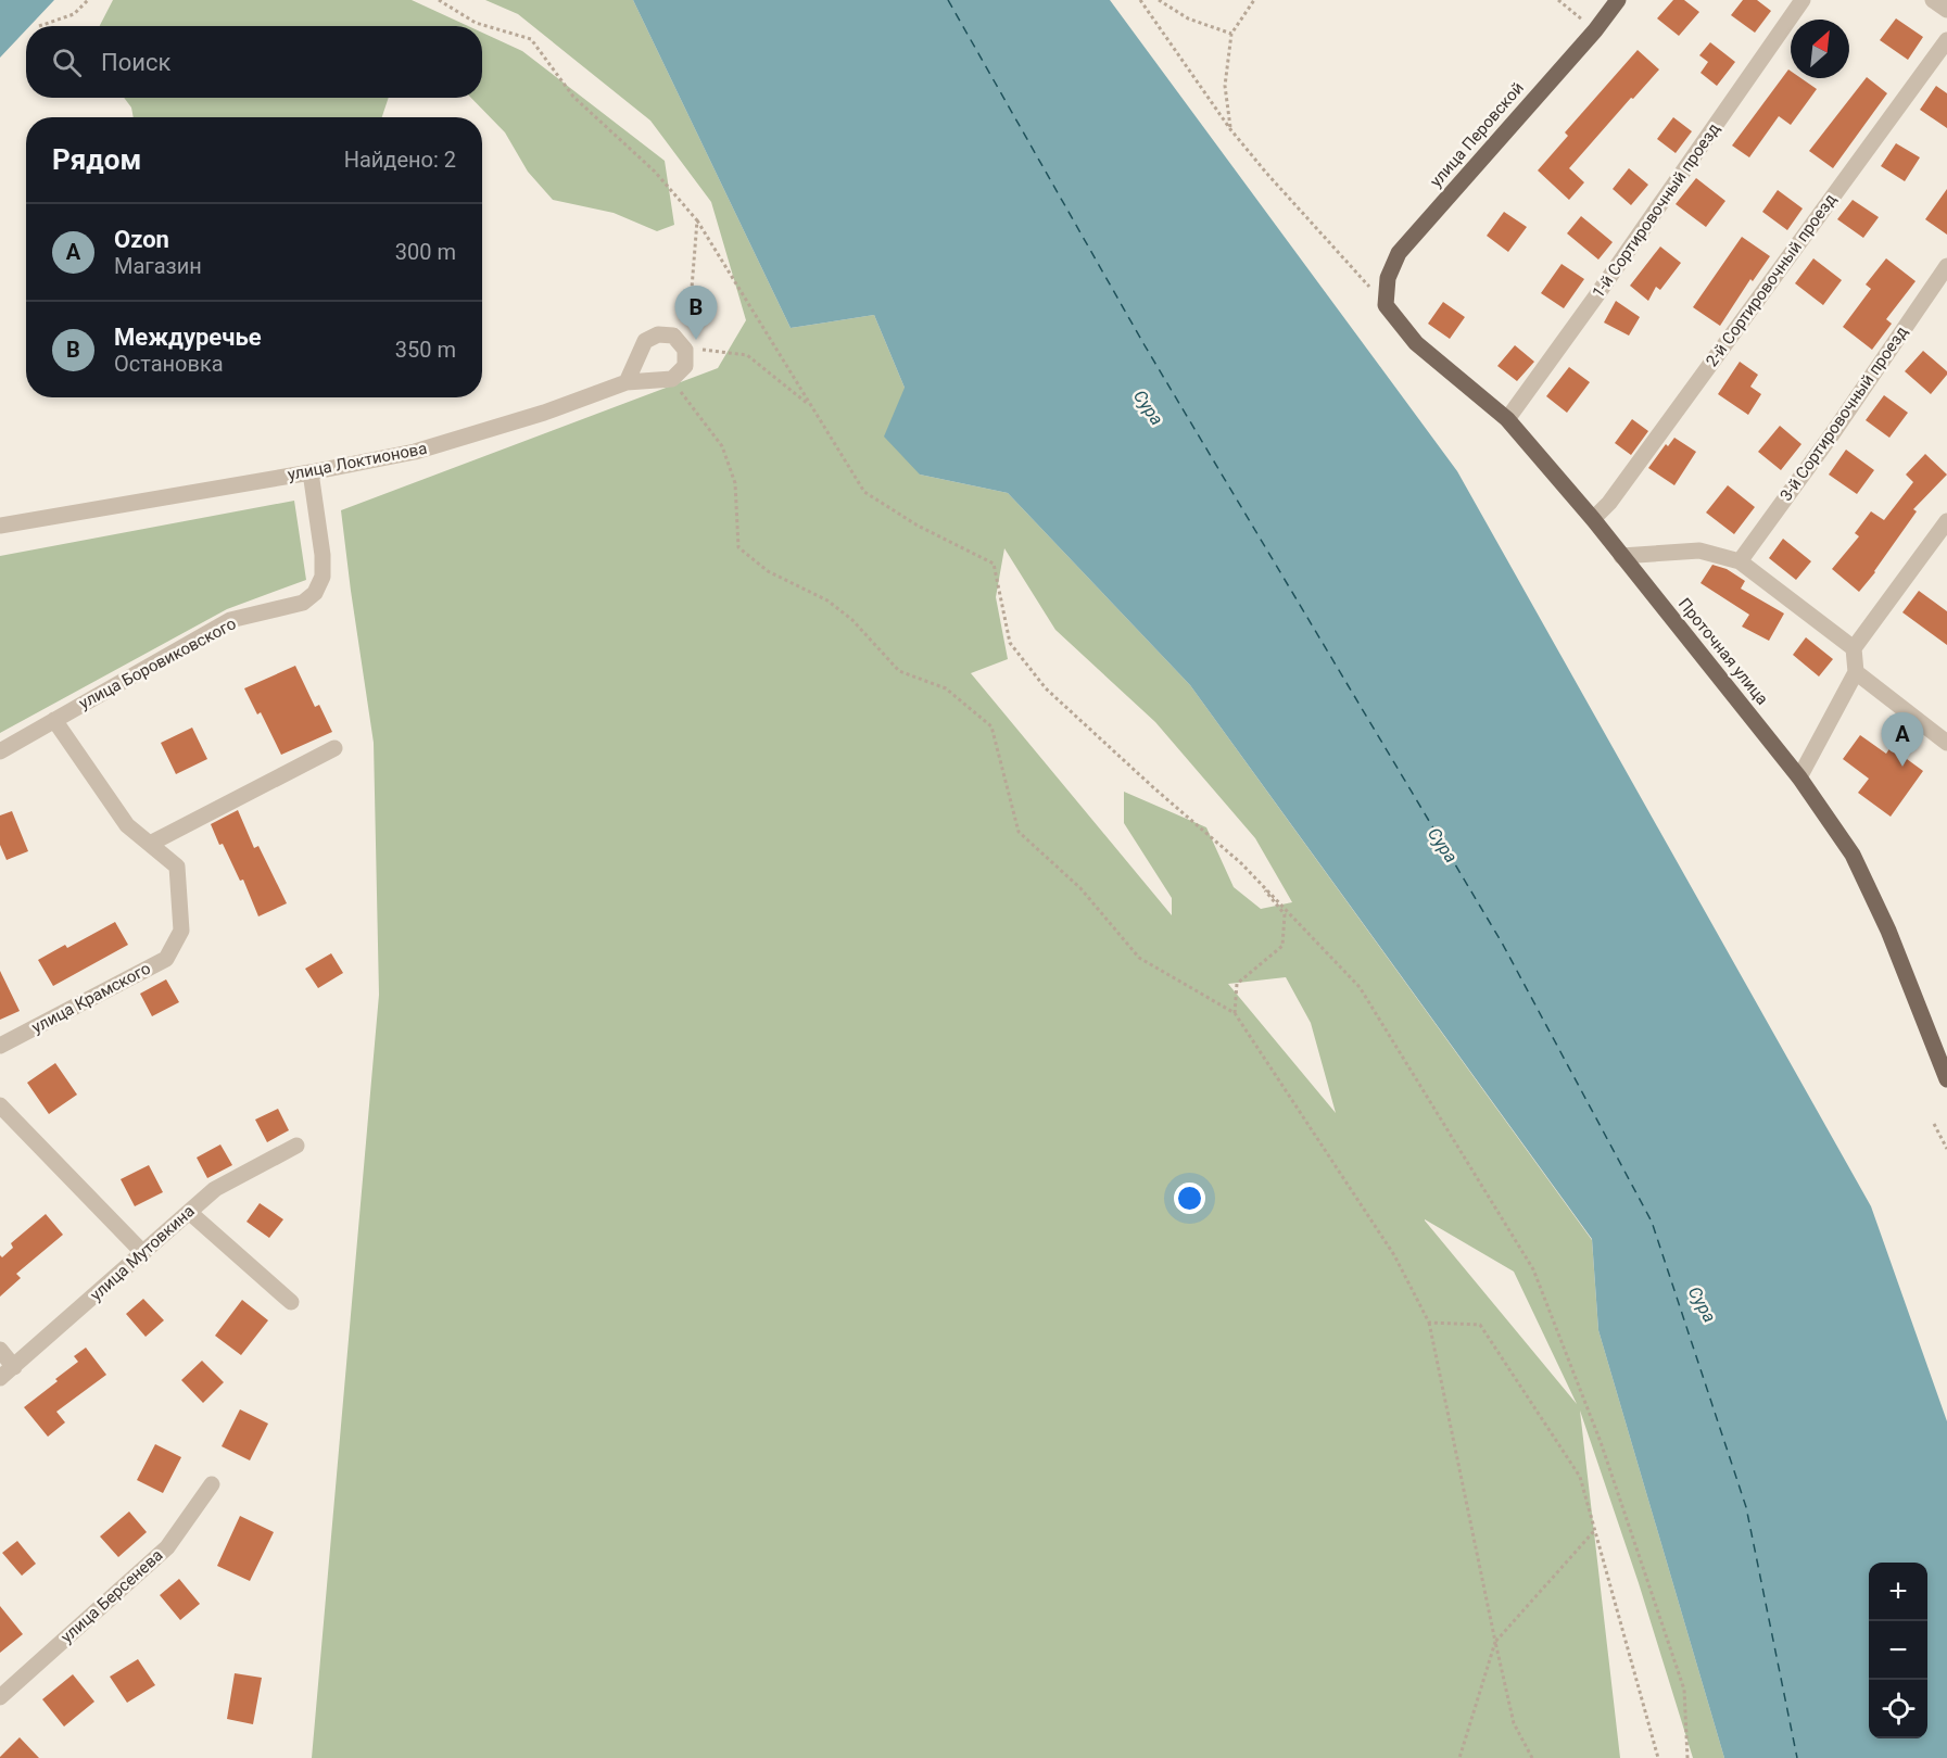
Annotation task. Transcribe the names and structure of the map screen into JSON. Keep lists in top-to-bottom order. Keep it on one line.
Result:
{"streets":{"main road":["улица Перовской","Проточная улица"],"street":["1-й Сортировочный проезд","2-й Сортировочный проезд","3-й Сортировочный проезд","улица Локтионова","улица Боровиковского","улица Крамского","улица Мутовкина","улица Берсенева"]},"crossings":[["улица Перовской","Проточная улица"],["1-й Сортировочный проезд","Проточная улица"],["2-й Сортировочный проезд","Проточная улица"],["улица Локтионова","улица Боровиковского"]],"water":["Сура"],"north":"top right","page":{"search":"Поиск","heading":["Рядом","Найдено: 2"],"list":[{"mark":"A","name":"Ozon","note":"Магазин","value":"300 m"},{"mark":"B","name":"Междуречье","note":"Остановка","value":"350 m"}],"pins":["B","A"],"map_buttons":["+","−"]}}
